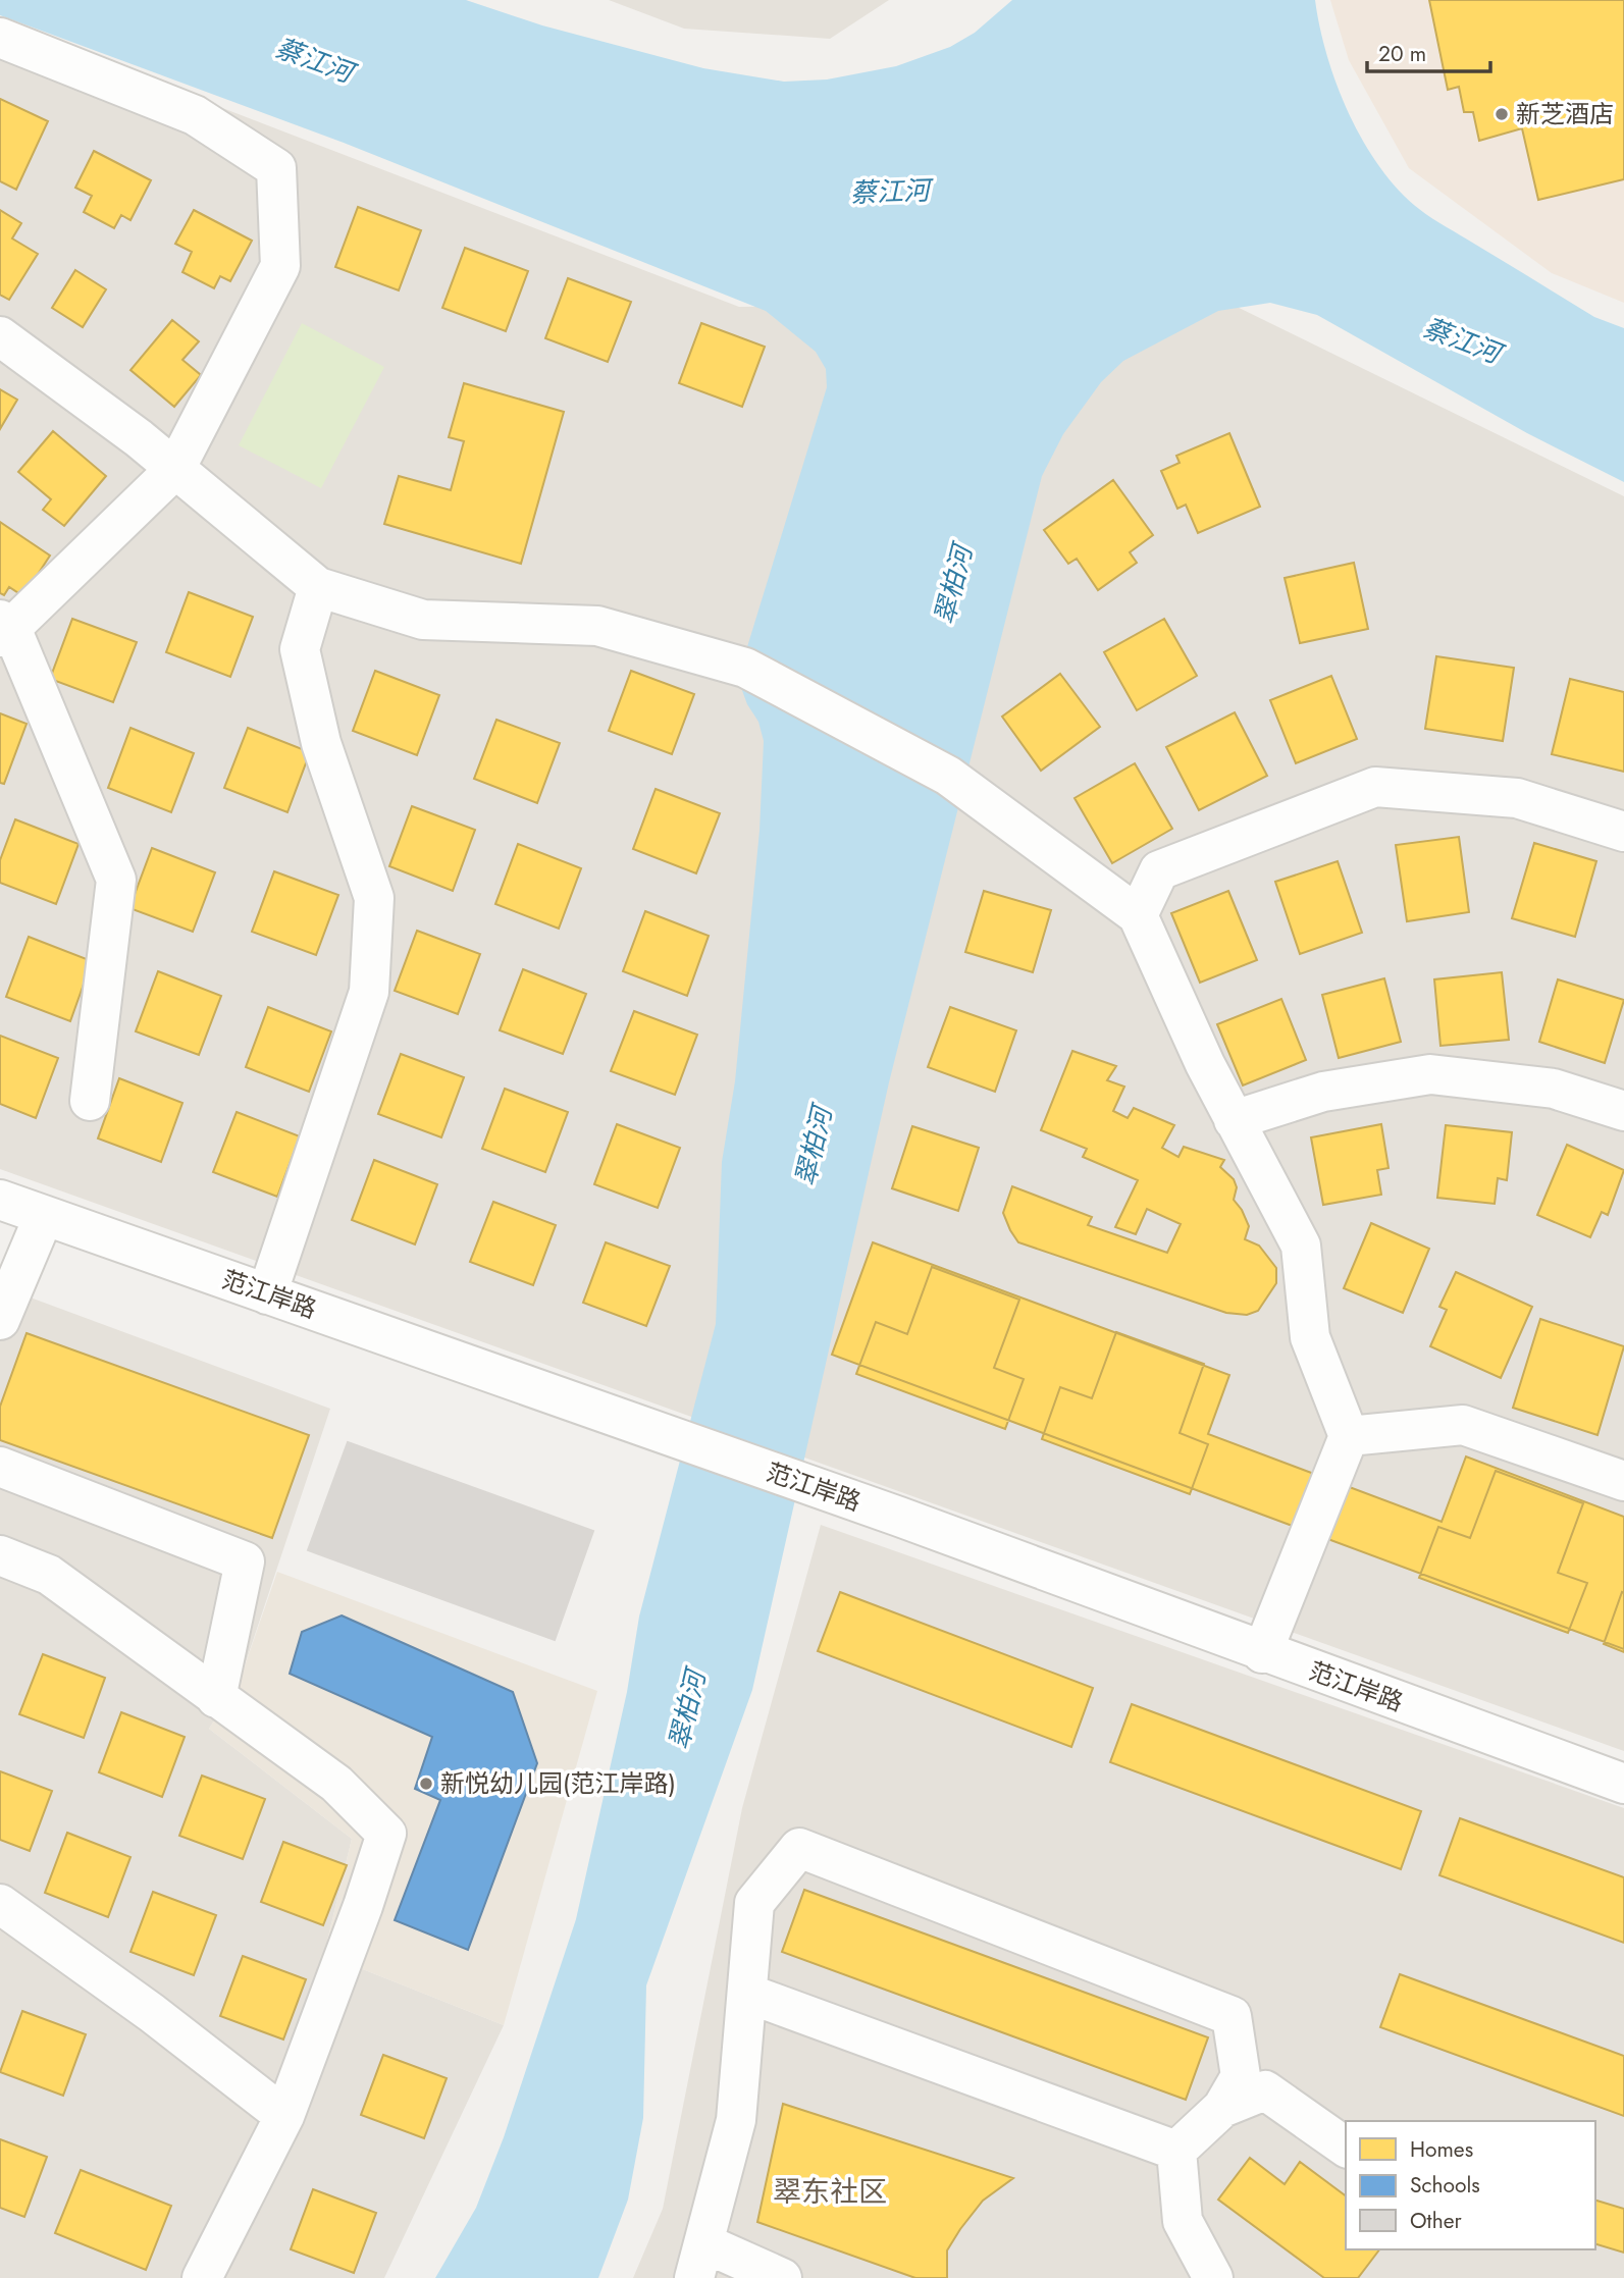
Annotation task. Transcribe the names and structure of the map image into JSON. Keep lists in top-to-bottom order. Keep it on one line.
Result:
{"streets":{"street":["范江岸路"]},"districts":["翠东社区"],"water":["蔡江河","翠柏河"],"places":["新芝酒店","新悦幼儿园(范江岸路)"],"legend":["Homes","Schools","Other"],"scale_bar":"20 m"}
